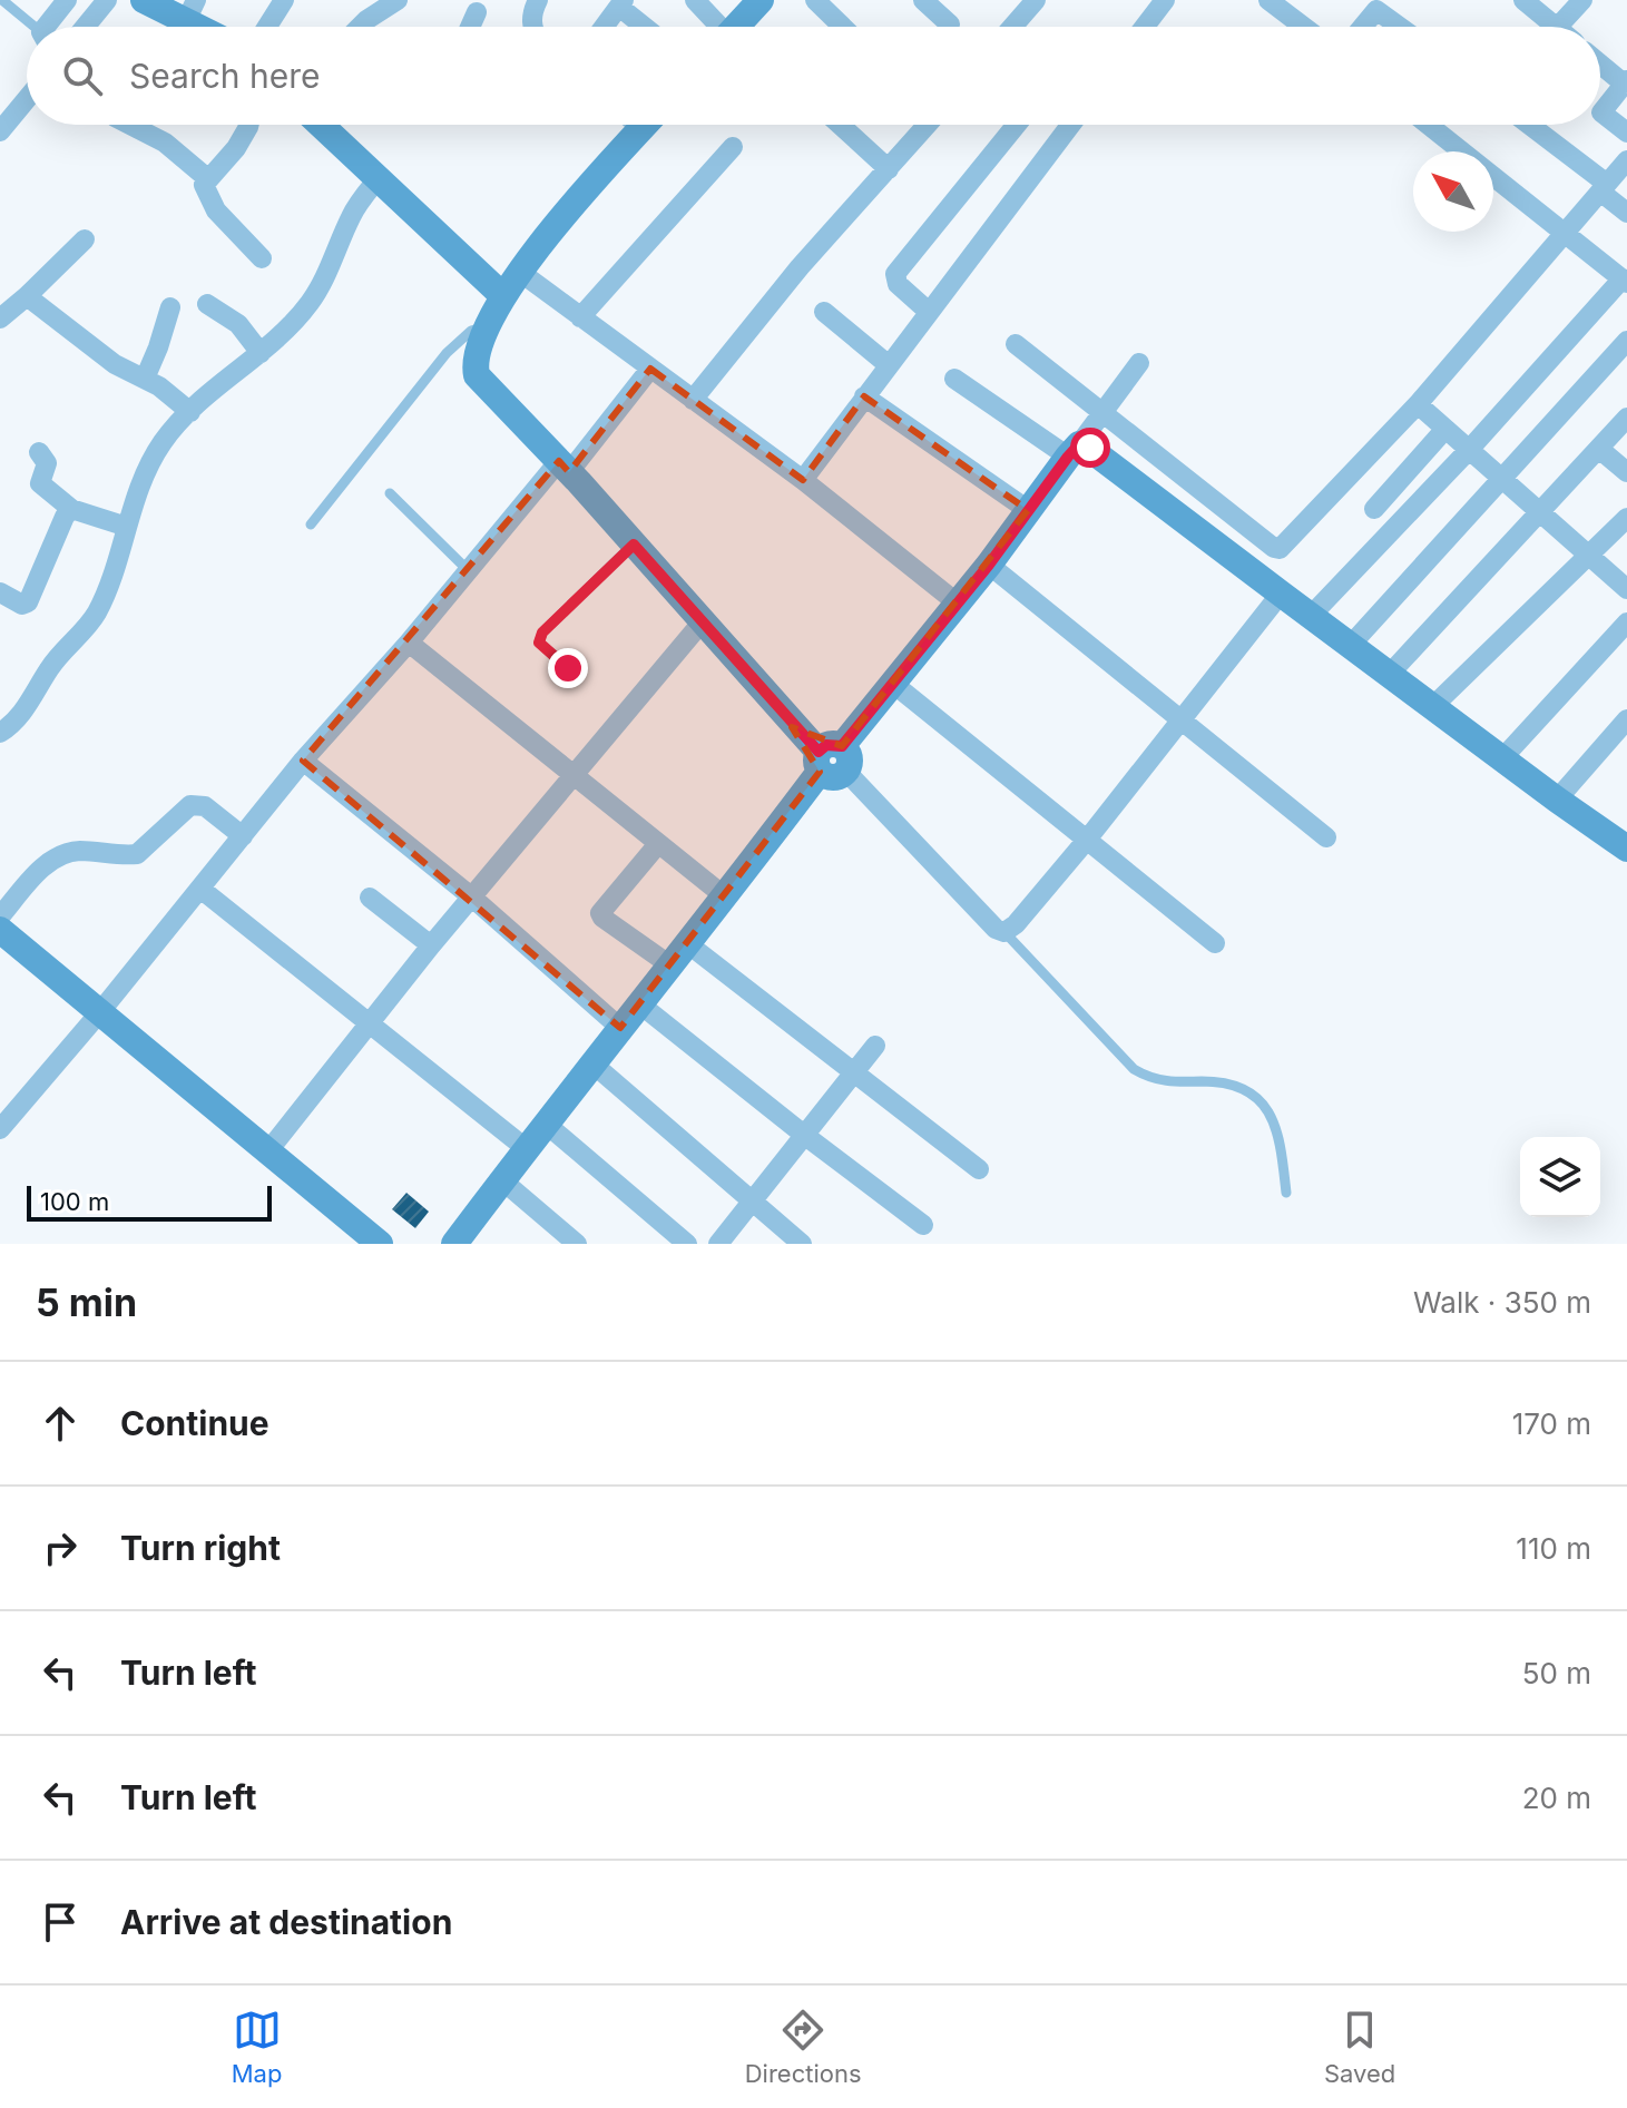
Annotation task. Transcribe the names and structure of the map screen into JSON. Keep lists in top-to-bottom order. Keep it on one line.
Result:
{"scale_bar":"100 m","north":"top left","page":{"search":"Search here","scale":"100 m","heading":["5 min","Walk · 350 m"],"list":[["Continue","170 m"],["Turn right","110 m"],["Turn left","50 m"],["Turn left","20 m"],"Arrive at destination"],"nav":["Map","Directions","Saved"]}}
